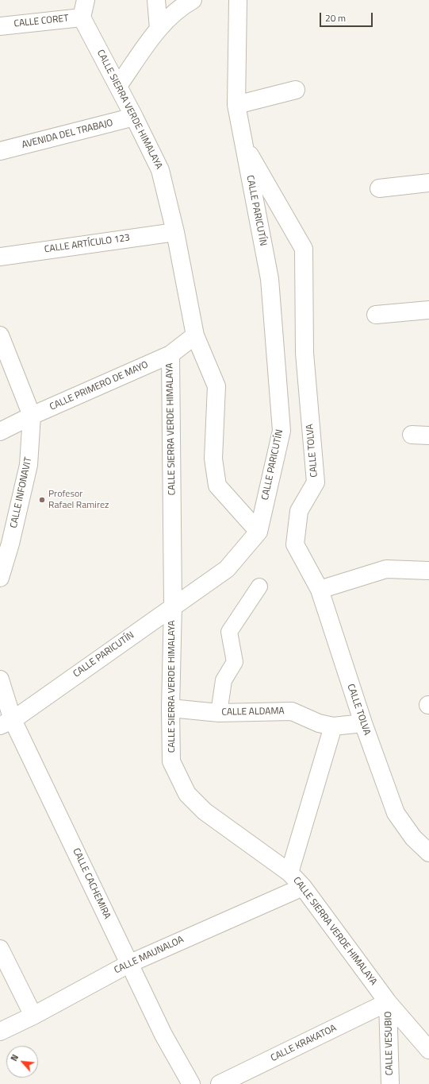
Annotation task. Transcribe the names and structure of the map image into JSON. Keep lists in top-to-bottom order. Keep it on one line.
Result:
{"streets":{"street":["CALLE CORET","CALLE SIERRA VERDE HIMALAYA","AVENIDA DEL TRABAJO","CALLE PARICUTÍN","CALLE ARTÍCULO 123","CALLE PRIMERO DE MAYO","CALLE TOLVA","CALLE INFONAVIT","CALLE ALDAMA","CALLE CACHEMIRA","CALLE MAUNALOA","CALLE KRAKATOA","CALLE VESUBIO"]},"crossings":[["CALLE CORET","CALLE SIERRA VERDE HIMALAYA"],["CALLE SIERRA VERDE HIMALAYA","AVENIDA DEL TRABAJO"],["CALLE SIERRA VERDE HIMALAYA","CALLE PARICUTÍN"],["CALLE SIERRA VERDE HIMALAYA","CALLE ARTÍCULO 123"],["CALLE SIERRA VERDE HIMALAYA","CALLE PRIMERO DE MAYO"],["CALLE SIERRA VERDE HIMALAYA","CALLE ALDAMA"],["CALLE SIERRA VERDE HIMALAYA","CALLE MAUNALOA"],["CALLE SIERRA VERDE HIMALAYA","CALLE KRAKATOA"],["CALLE SIERRA VERDE HIMALAYA","CALLE VESUBIO"],["CALLE PARICUTÍN","CALLE TOLVA"],["CALLE PARICUTÍN","CALLE CACHEMIRA"],["CALLE PRIMERO DE MAYO","CALLE INFONAVIT"],["CALLE TOLVA","CALLE ALDAMA"],["CALLE CACHEMIRA","CALLE MAUNALOA"],["CALLE KRAKATOA","CALLE VESUBIO"]],"places":["Profesor Rafael Ramirez"],"scale_bar":"20 m","north":"top left"}
